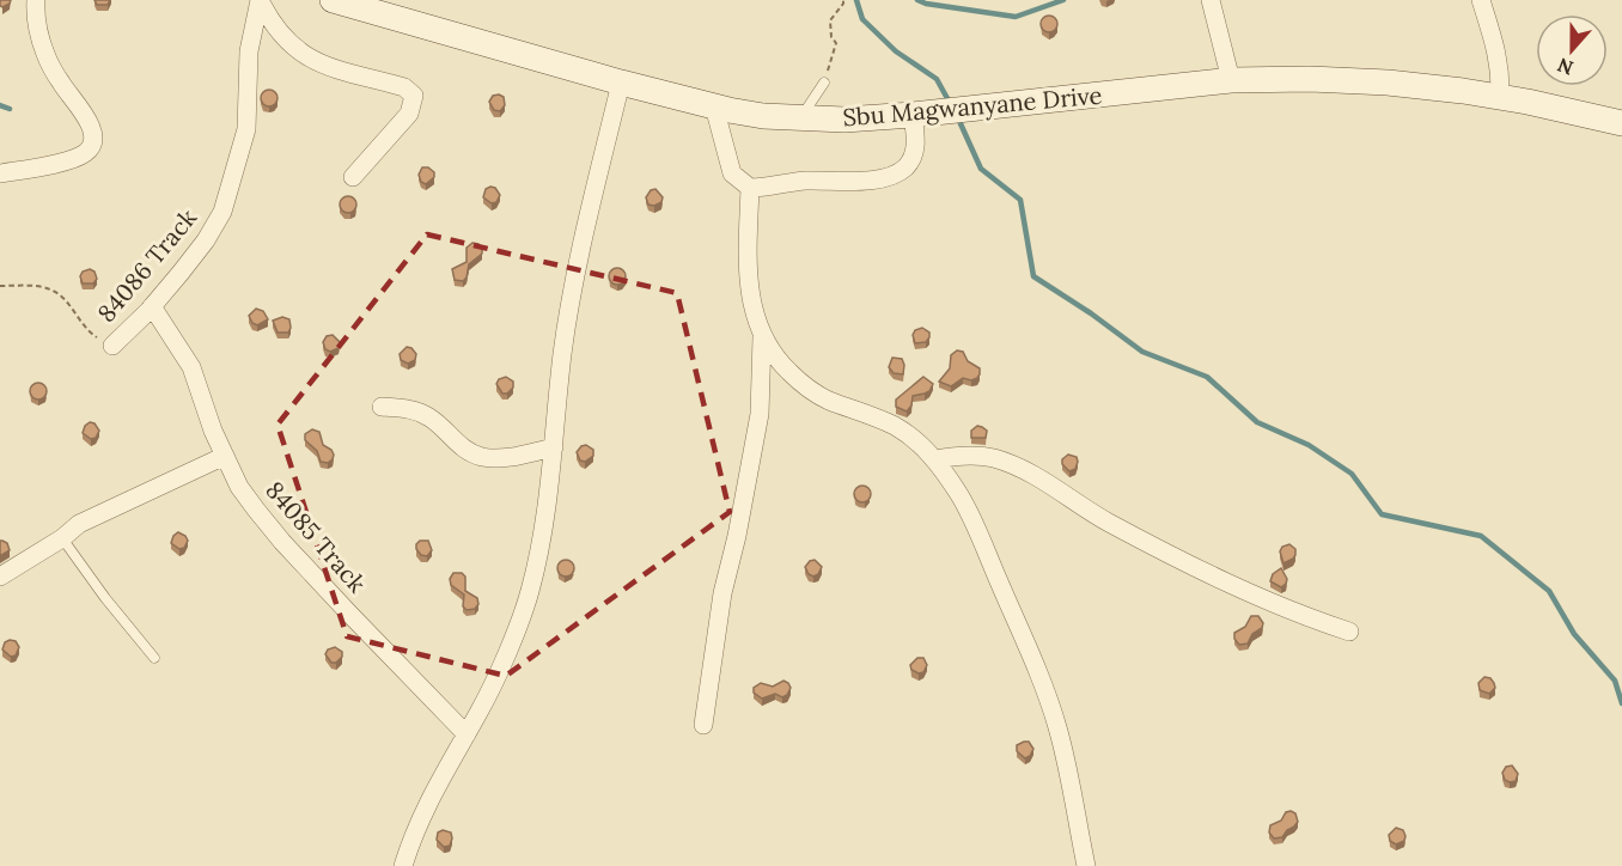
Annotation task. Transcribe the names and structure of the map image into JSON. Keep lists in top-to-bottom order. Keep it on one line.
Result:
{"streets":{"main road":["Sbu Magwanyane Drive"],"street":["84086 Track","84085 Track"]},"crossings":[["84086 Track","84085 Track"]],"north":"bottom"}
